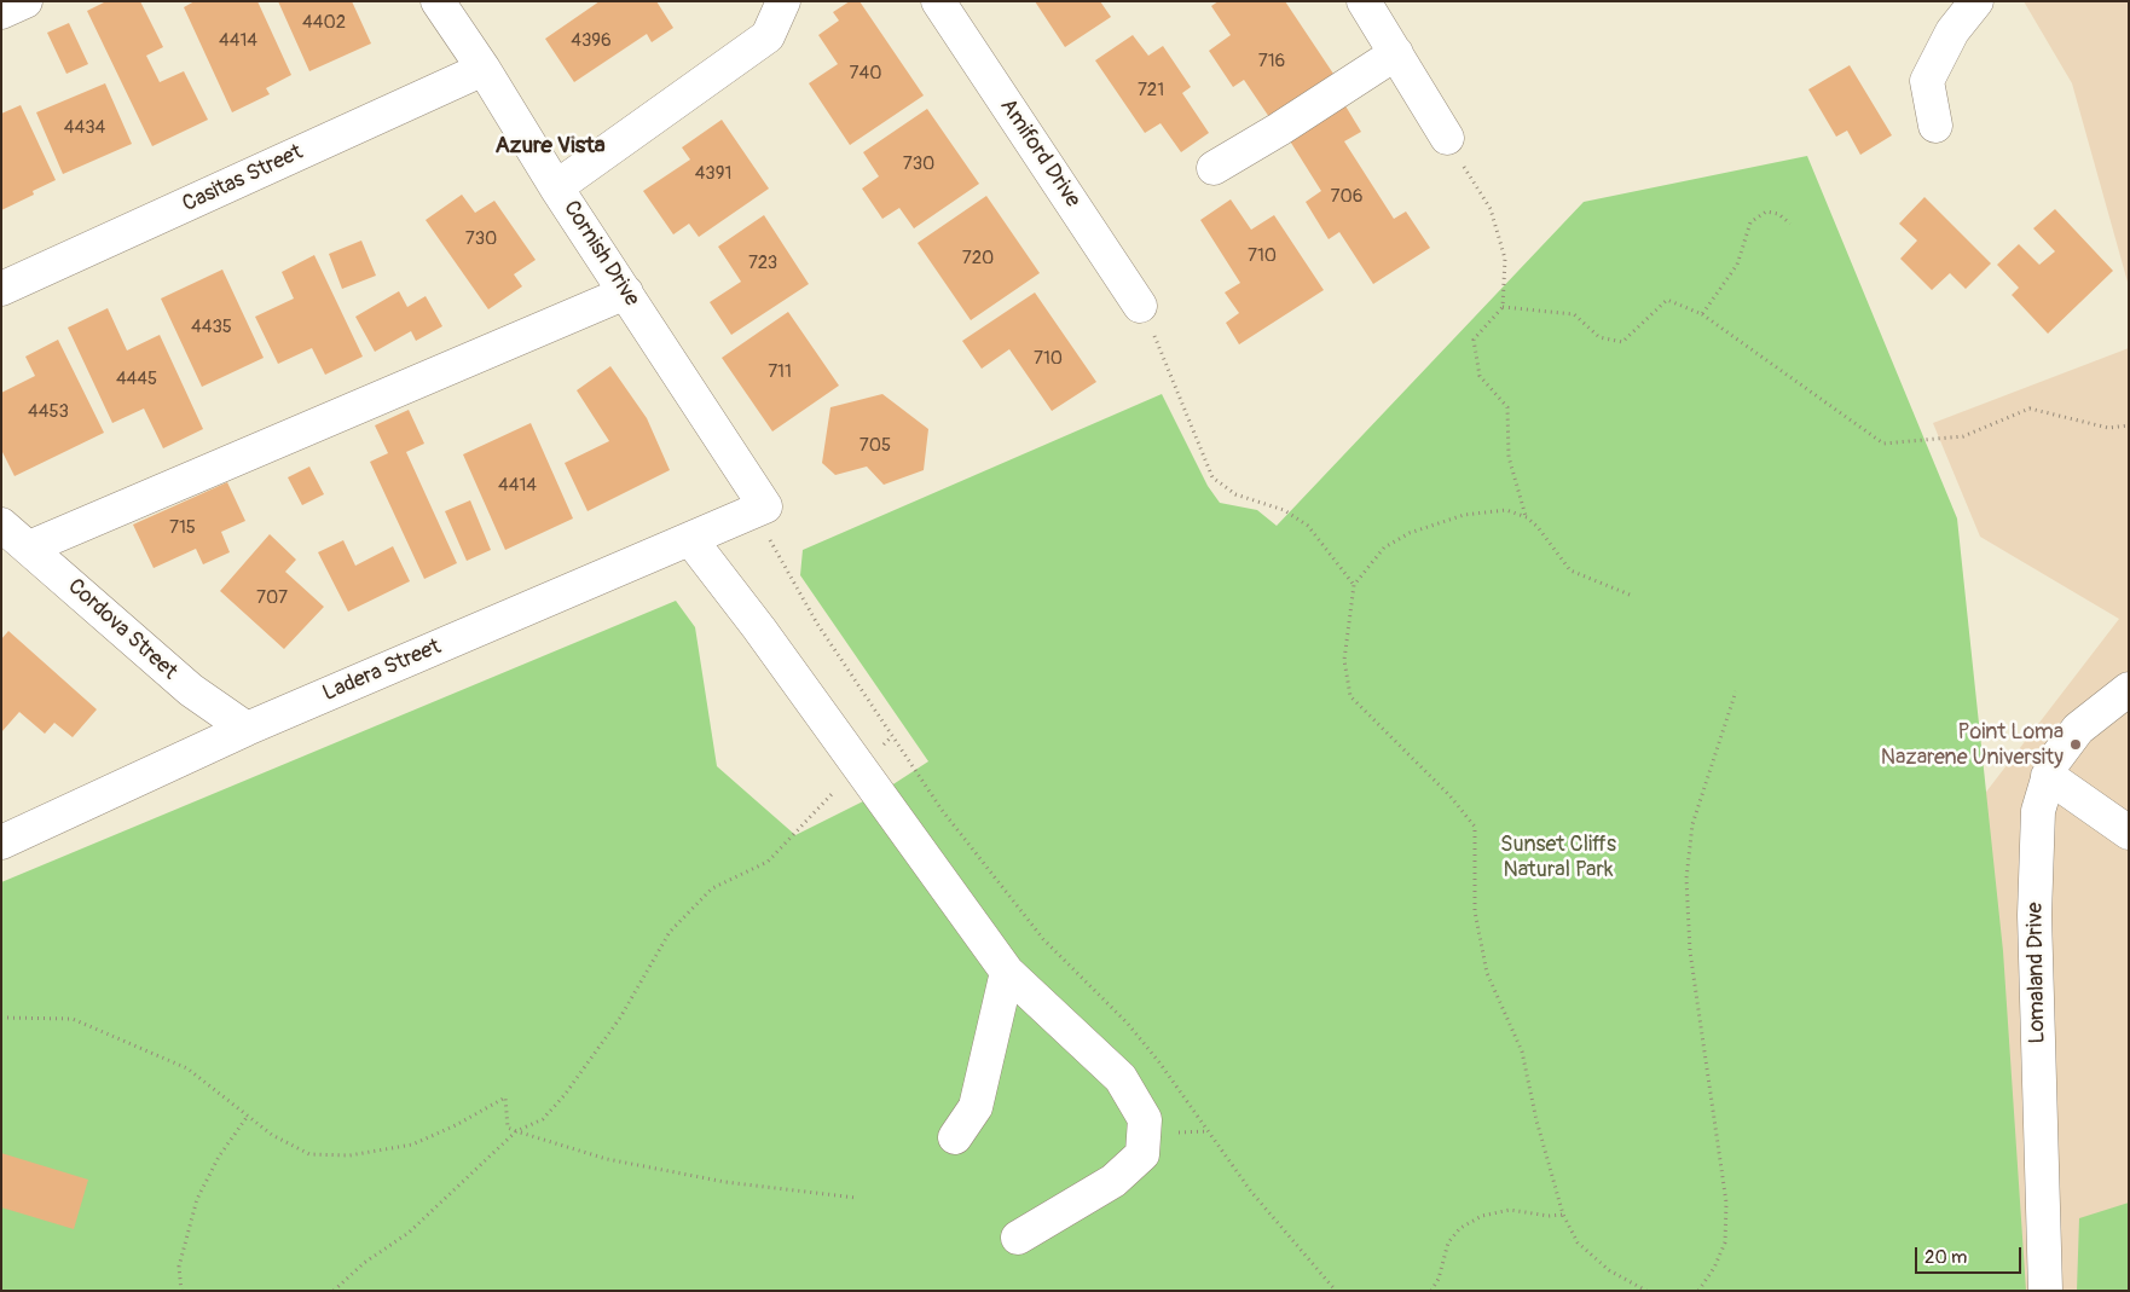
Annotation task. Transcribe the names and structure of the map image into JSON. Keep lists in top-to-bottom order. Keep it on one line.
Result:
{"streets":{"street":["Amiford Drive","Casitas Street","Cornish Drive","Cordova Street","Ladera Street","Lomaland Drive"]},"crossings":[["Casitas Street","Cornish Drive"],["Cornish Drive","Ladera Street"],["Cordova Street","Ladera Street"]],"districts":["Azure Vista"],"parks":["Sunset Cliffs Natural Park"],"places":["Point Loma Nazarene University"],"house_numbers":["4402","4414","4396","716","740","721","4434","730","4391","706","730","710","720","723","4435","710","711","4445","4453","705","4414","715","707"],"scale_bar":"20 m"}
